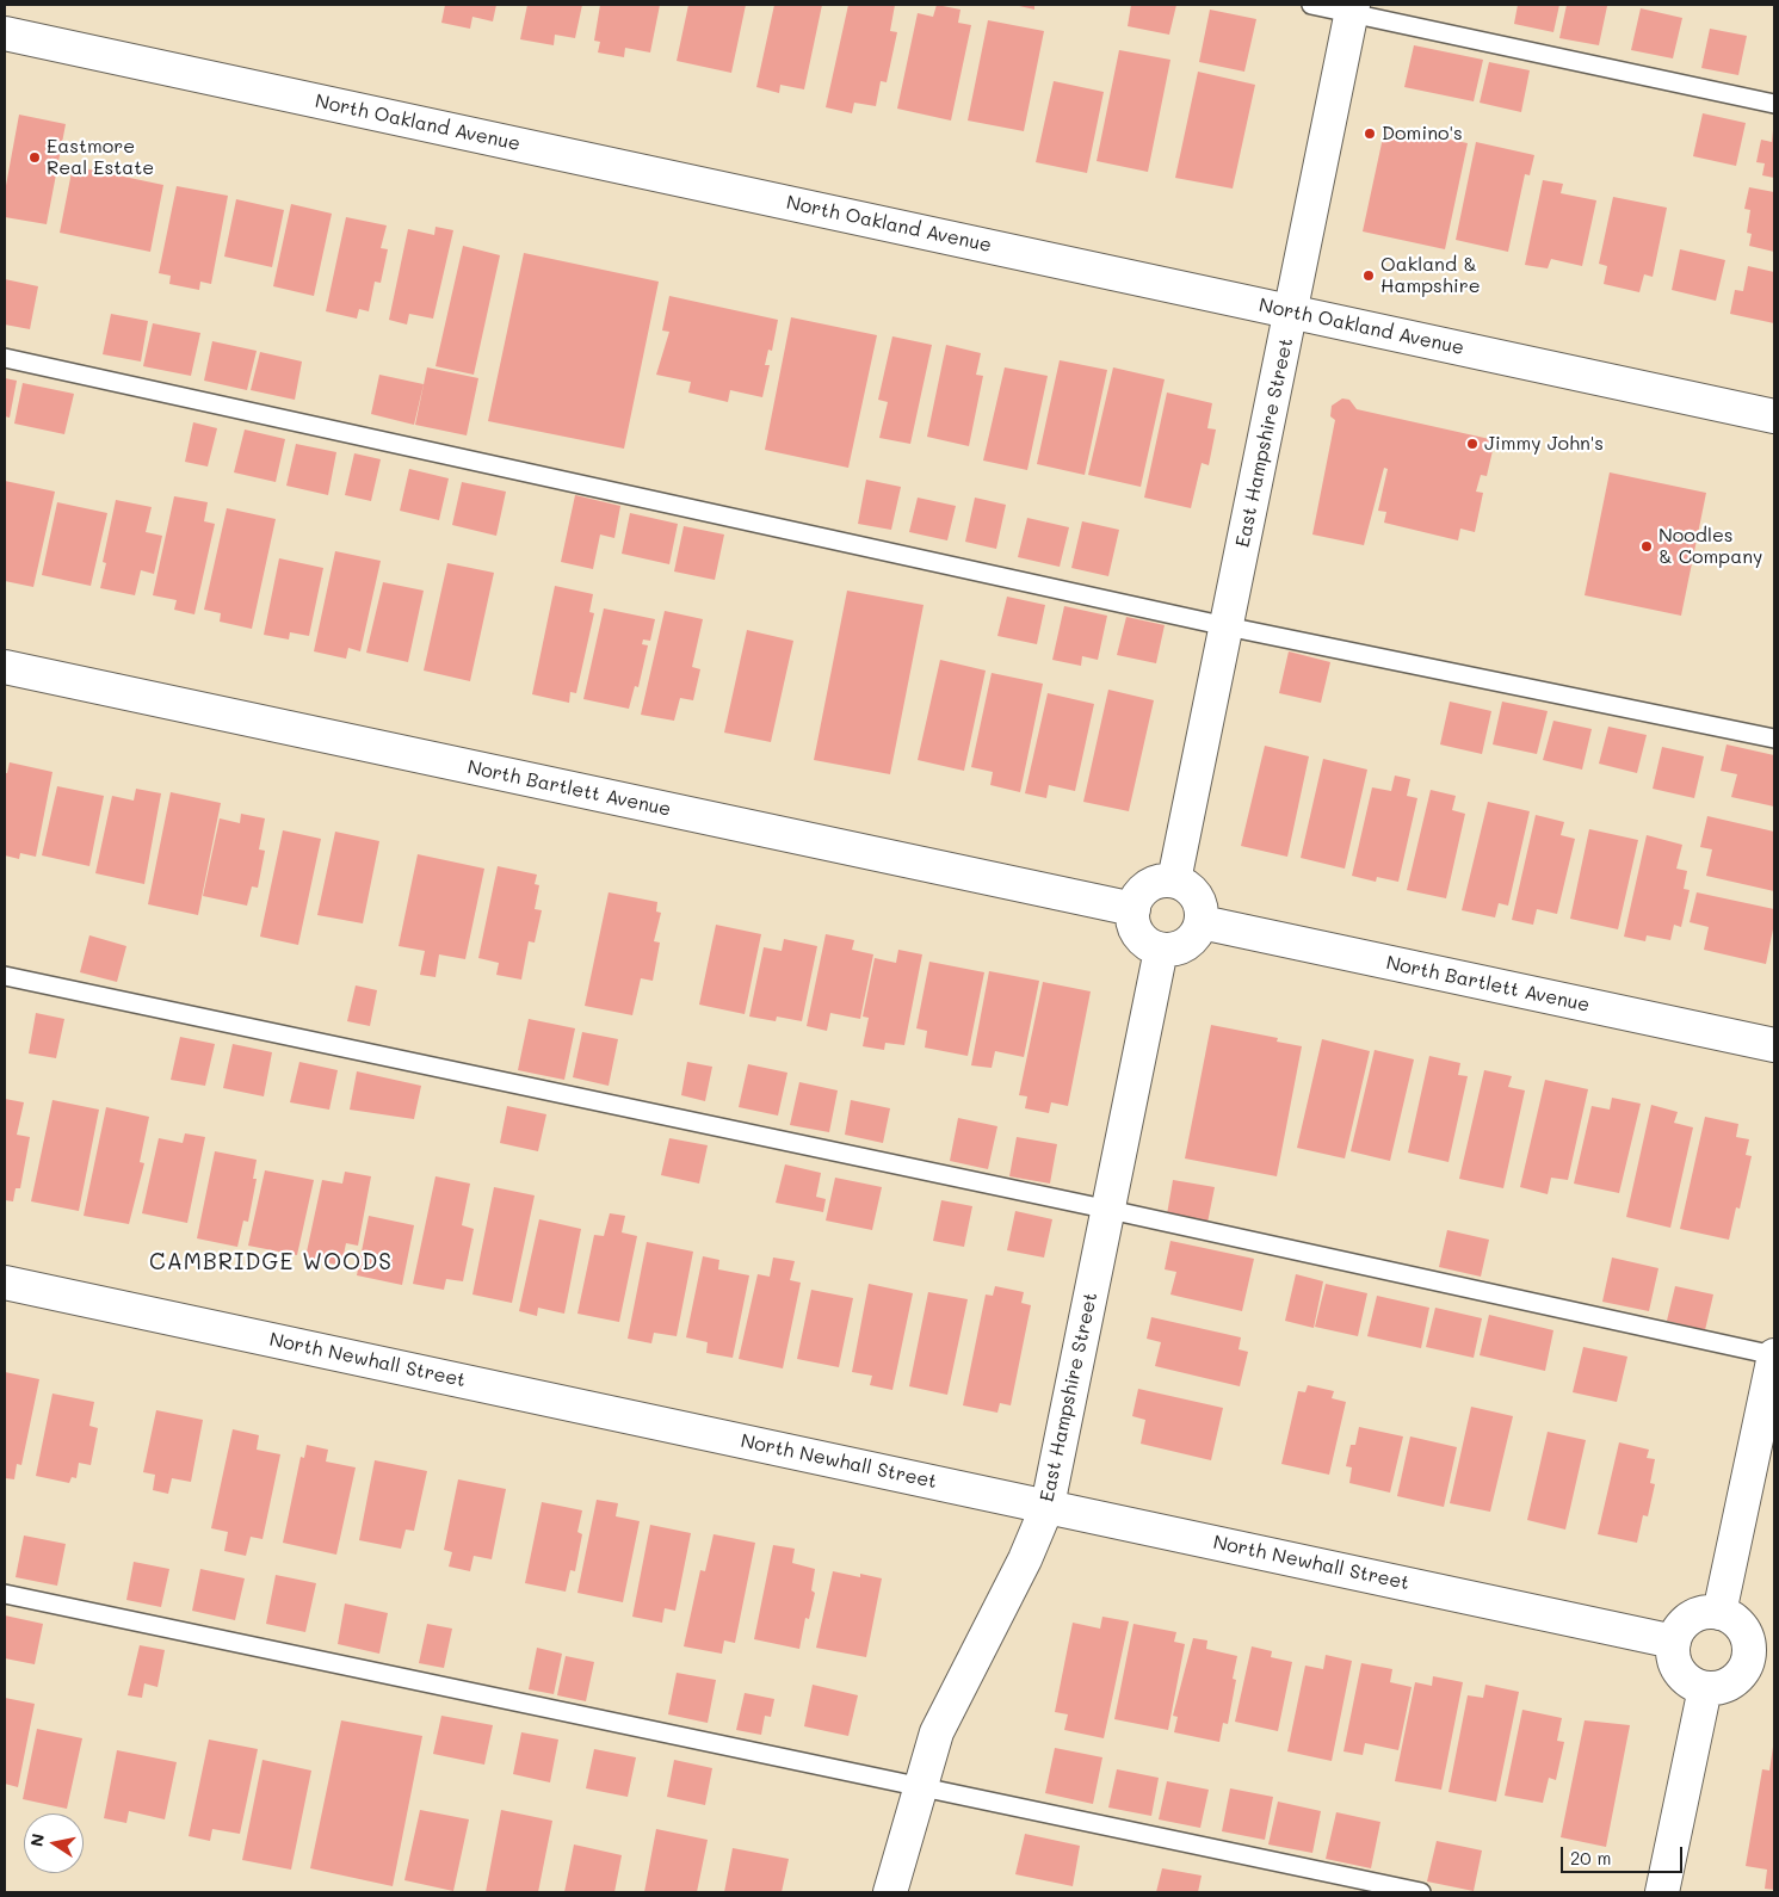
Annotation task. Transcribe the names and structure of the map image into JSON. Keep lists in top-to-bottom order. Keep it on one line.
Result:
{"streets":{"street":["North Oakland Avenue","East Hampshire Street","North Bartlett Avenue","North Newhall Street"]},"crossings":[["North Oakland Avenue","East Hampshire Street"],["East Hampshire Street","North Bartlett Avenue"],["East Hampshire Street","North Newhall Street"]],"districts":["CAMBRIDGE WOODS"],"places":["Domino's","Eastmore Real Estate","Oakland & Hampshire","Jimmy John's","Noodles & Company"],"scale_bar":"20 m","north":"left"}
